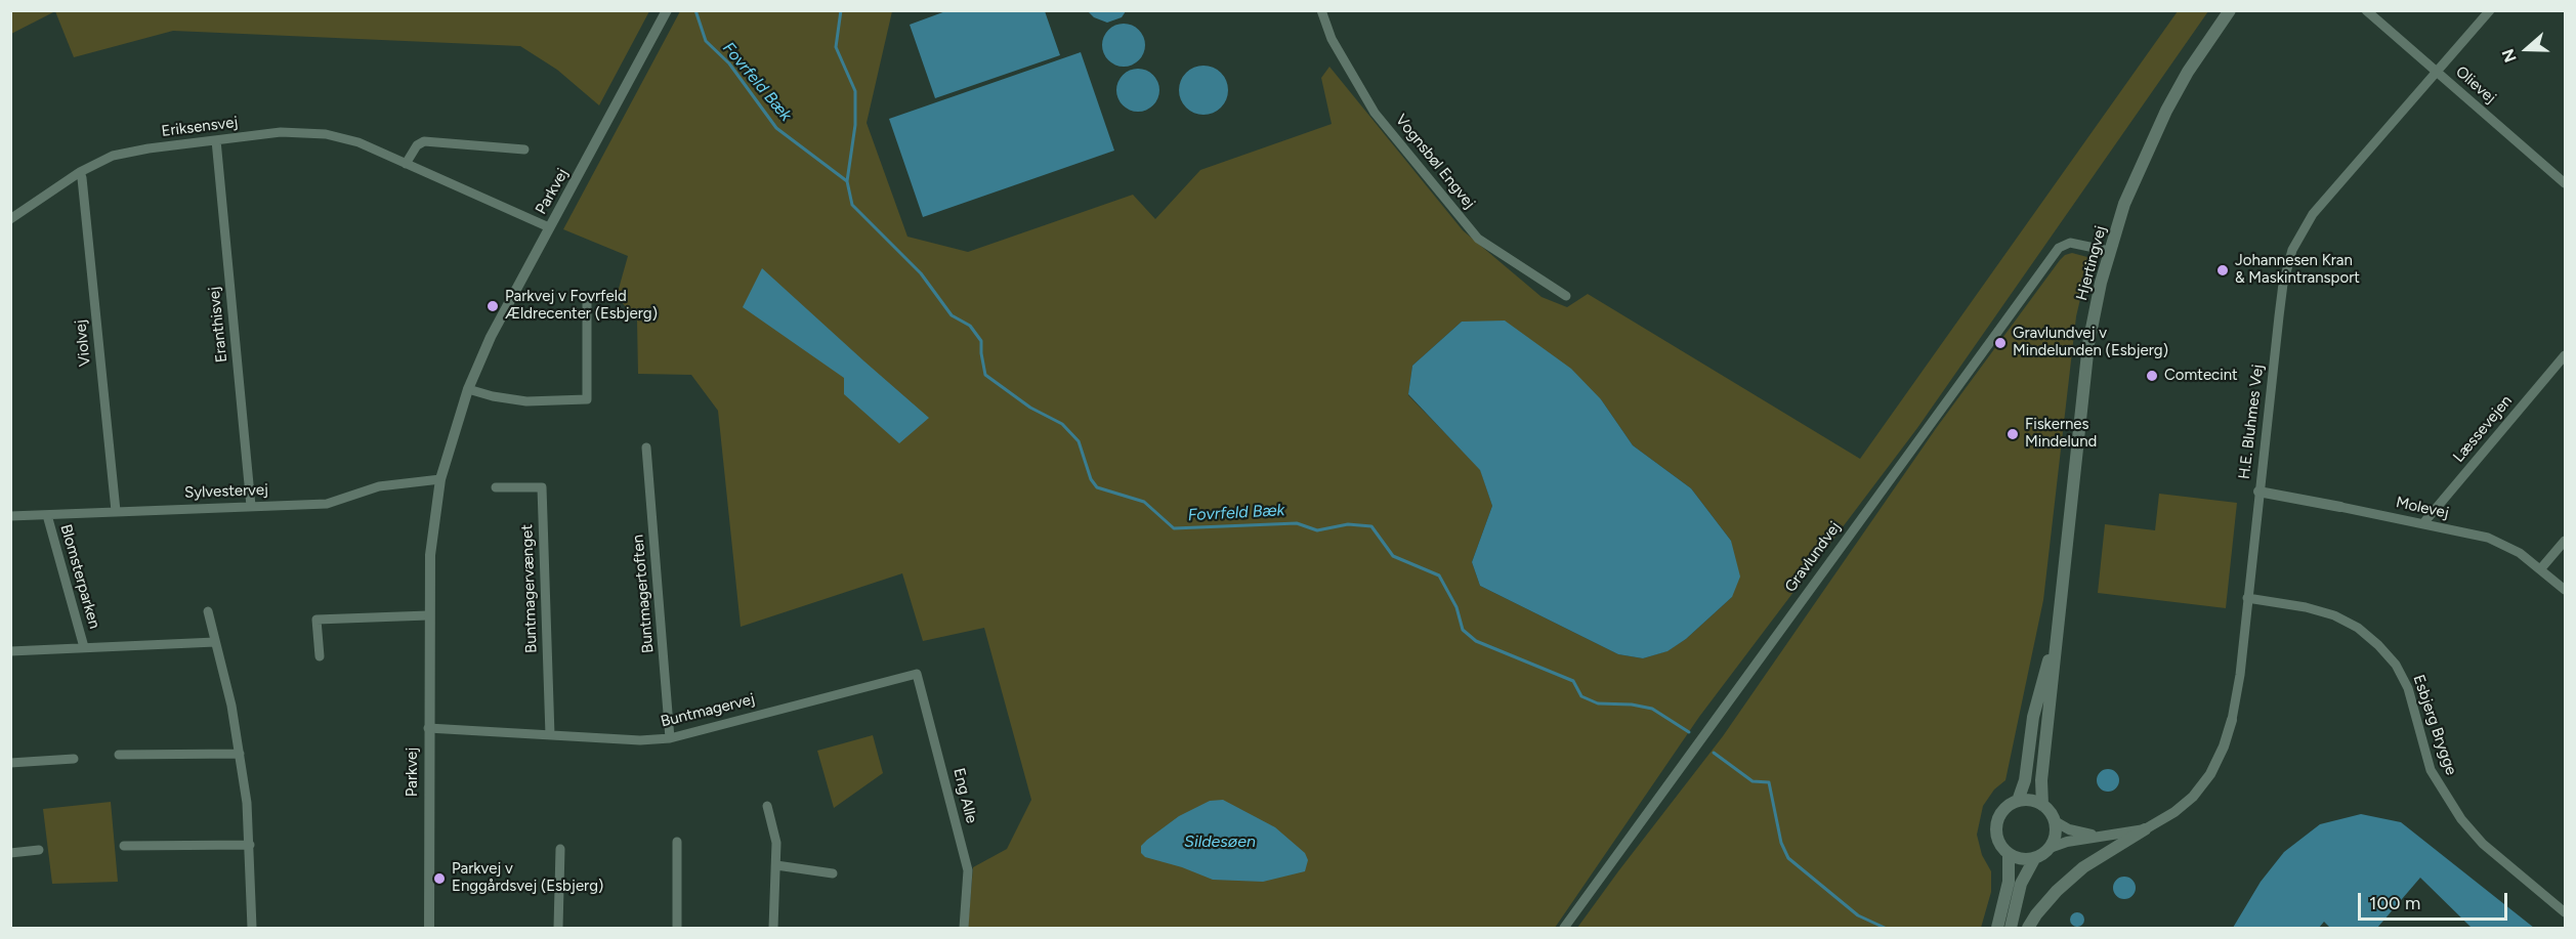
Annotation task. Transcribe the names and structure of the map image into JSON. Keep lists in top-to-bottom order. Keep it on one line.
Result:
{"streets":{"main road":["Hjertingvej"],"street":["Olievej","Eriksensvej","Vognsbøl Engvej","Parkvej","Eranthisvej","Violvej","H.E. Bluhmes Vej","Læssevejen","Sylvestervej","Molevej","Gravlundvej","Blomsterparken","Buntmagervænget","Buntmagertoften","Buntmagervej","Esbjerg Brygge","Eng Alle"]},"crossings":[["Olievej","H.E. Bluhmes Vej"],["Eriksensvej","Parkvej"],["Eriksensvej","Eranthisvej"],["Eriksensvej","Violvej"],["Parkvej","Sylvestervej"],["Parkvej","Buntmagervej"],["Hjertingvej","H.E. Bluhmes Vej"],["Hjertingvej","Gravlundvej"],["Eranthisvej","Sylvestervej"],["Violvej","Sylvestervej"],["H.E. Bluhmes Vej","Molevej"],["H.E. Bluhmes Vej","Esbjerg Brygge"],["Læssevejen","Molevej"],["Sylvestervej","Blomsterparken"],["Buntmagervænget","Buntmagervej"],["Buntmagertoften","Buntmagervej"],["Buntmagervej","Eng Alle"]],"water":["Fovrfeld Bæk","Sildesøen"],"places":["Johannesen Kran & Maskintransport","Parkvej v Fovrfeld Ældrecenter (Esbjerg)","Gravlundvej v Mindelunden (Esbjerg)","Comtecint","Fiskernes Mindelund","Parkvej v Enggårdsvej (Esbjerg)"],"scale_bar":"100 m","north":"left"}
